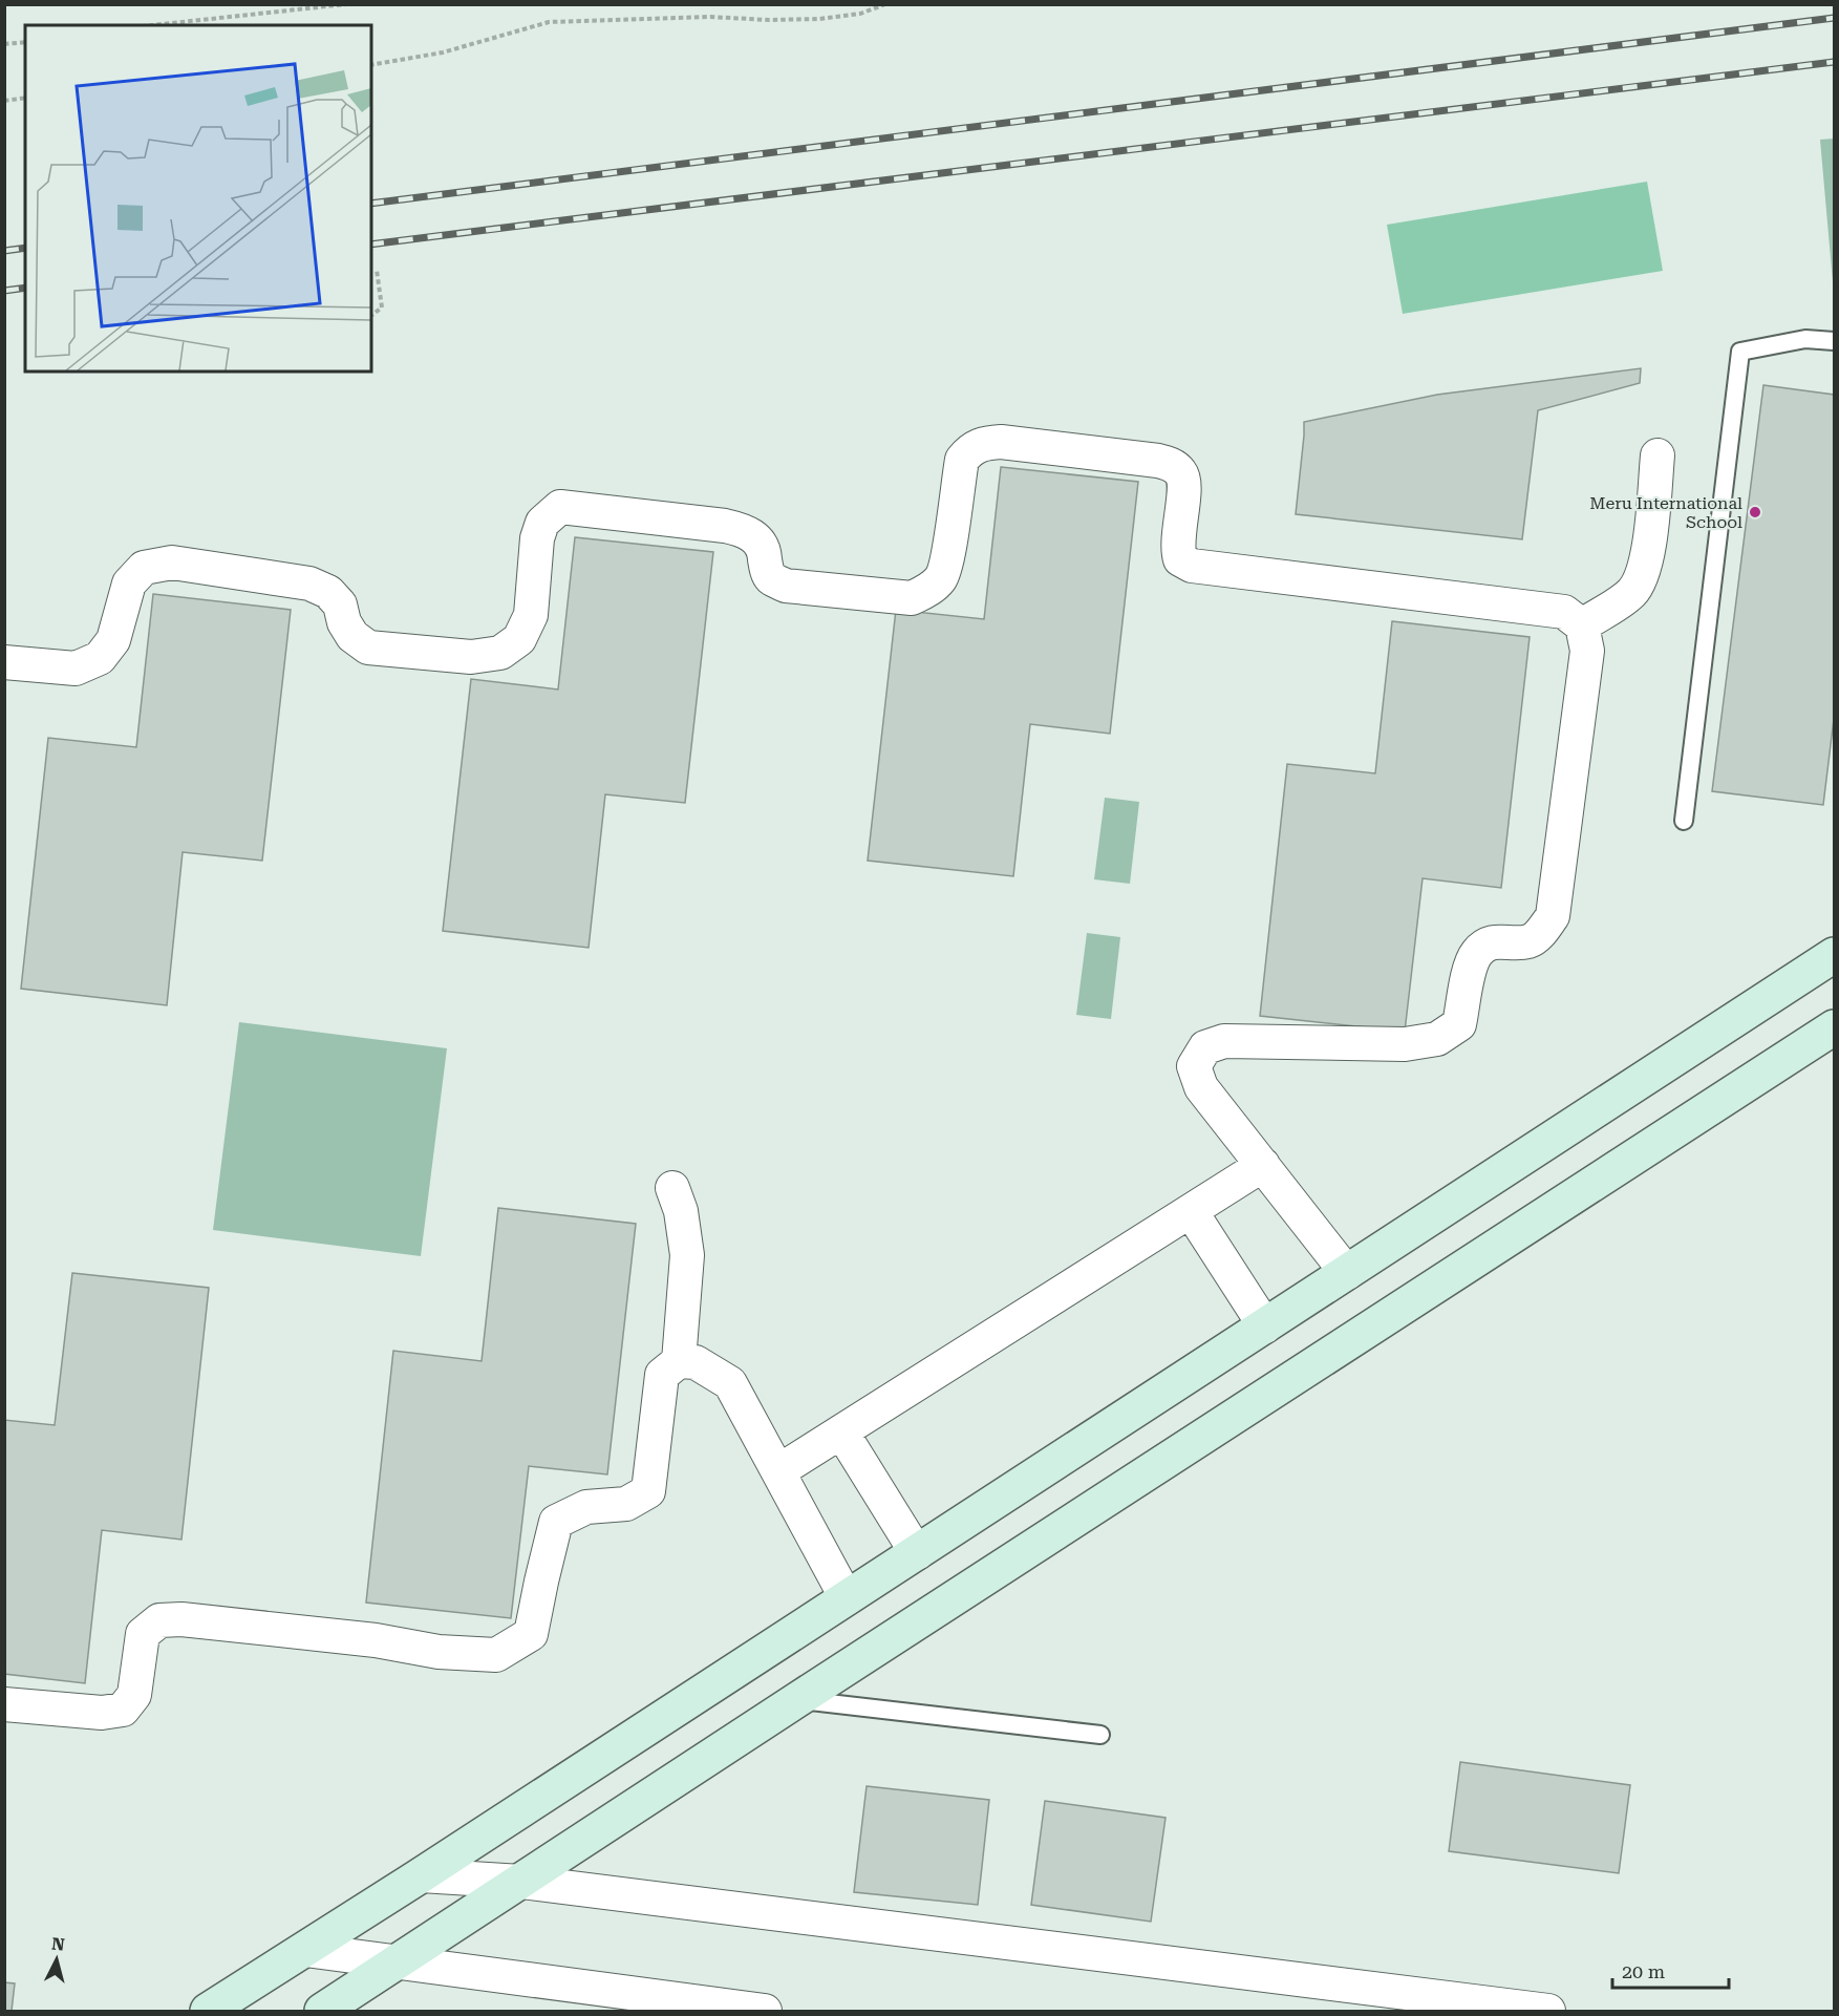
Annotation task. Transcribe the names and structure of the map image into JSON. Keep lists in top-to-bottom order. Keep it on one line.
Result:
{"places":["Meru International School"],"scale_bar":"20 m","north":"top"}
